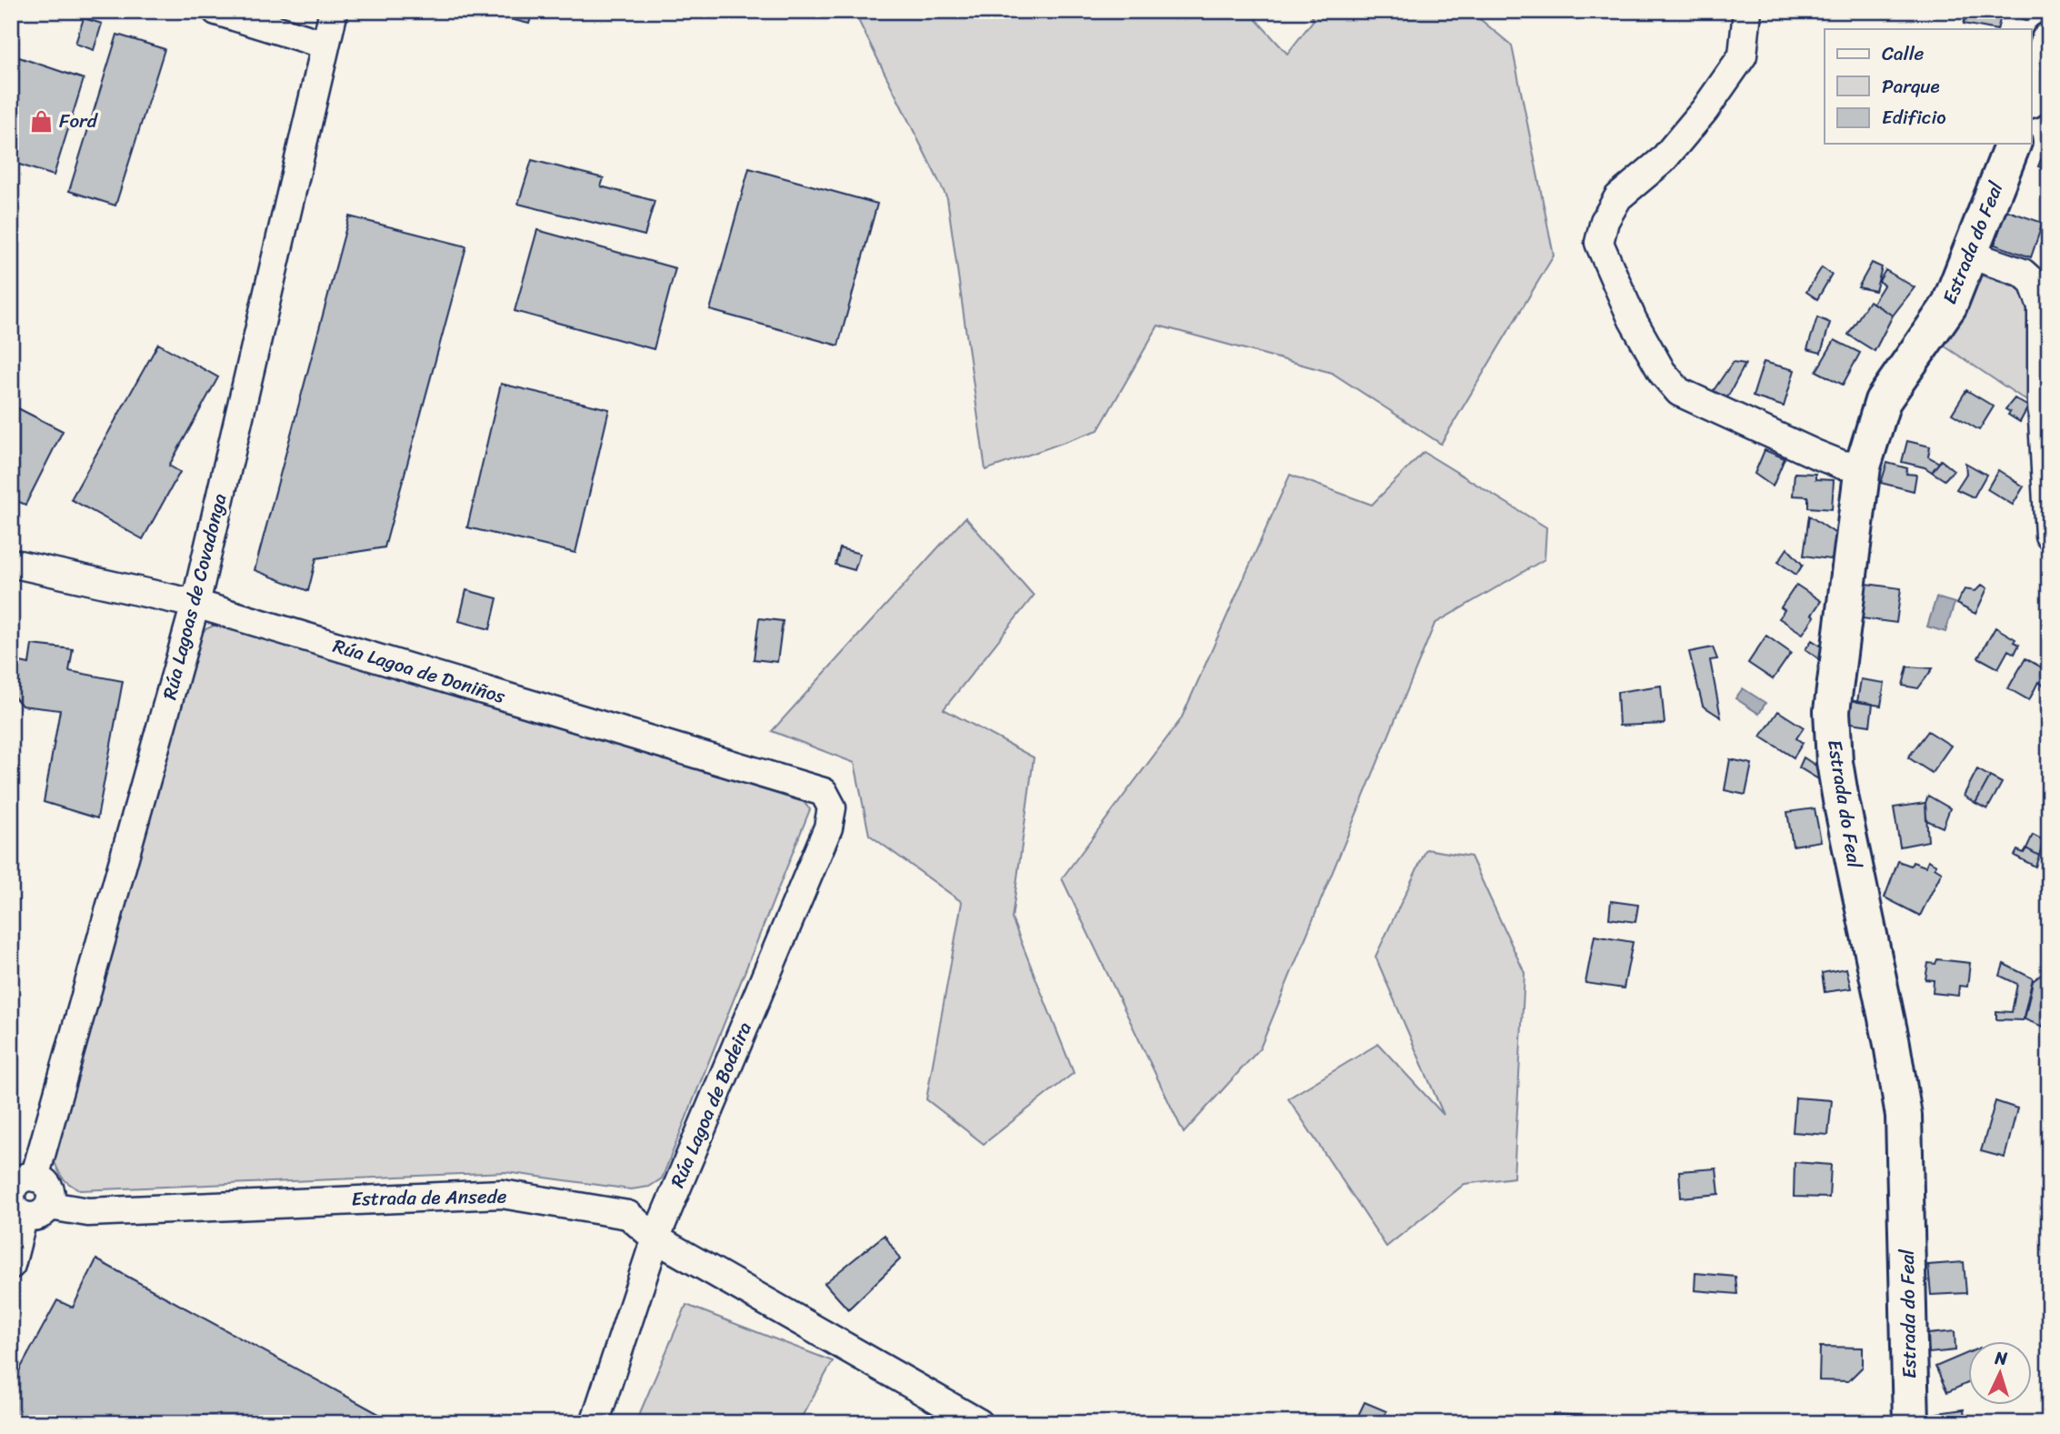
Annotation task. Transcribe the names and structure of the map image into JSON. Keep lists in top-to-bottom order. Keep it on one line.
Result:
{"streets":{"main road":["Estrada do Feal"],"street":["Rúa Lagoas de Covadonga","Rúa Lagoa de Doniños","Rúa Lagoa de Bodeira","Estrada de Ansede"]},"crossings":[["Rúa Lagoas de Covadonga","Rúa Lagoa de Doniños"],["Rúa Lagoas de Covadonga","Estrada de Ansede"],["Rúa Lagoa de Doniños","Rúa Lagoa de Bodeira"],["Rúa Lagoa de Bodeira","Estrada de Ansede"]],"places":{"shop":["Ford"]},"legend":["Calle","Parque","Edificio"],"north":"top"}
